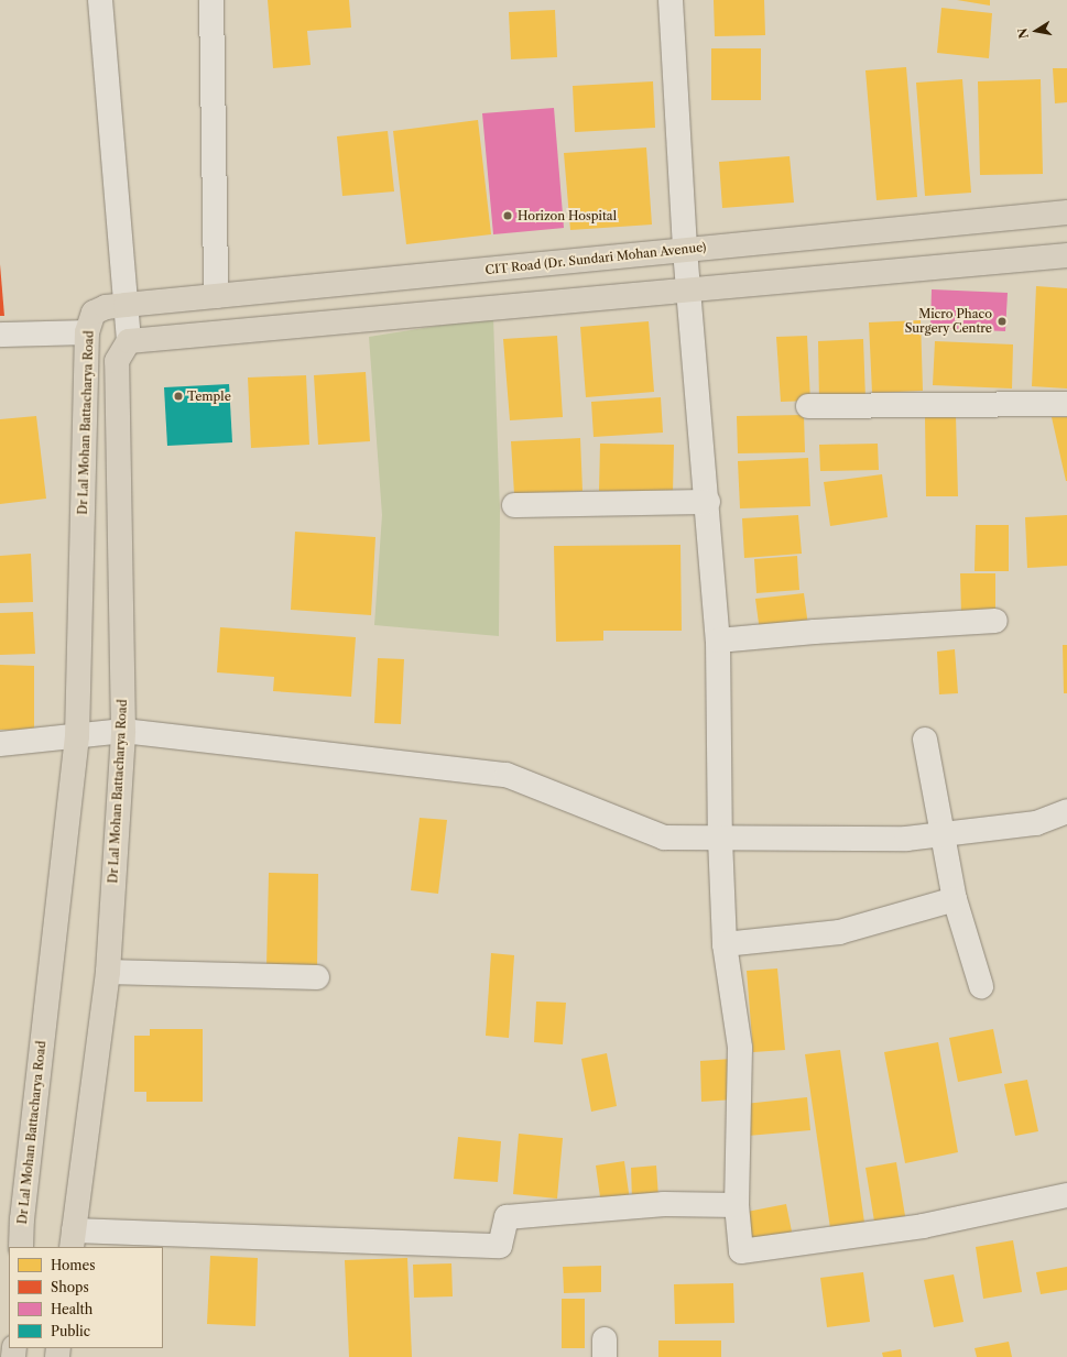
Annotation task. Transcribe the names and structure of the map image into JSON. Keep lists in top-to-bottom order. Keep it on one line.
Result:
{"streets":{"main road":["CIT Road (Dr. Sundari Mohan Avenue)","Dr Lal Mohan Battacharya Road"]},"crossings":[["CIT Road (Dr. Sundari Mohan Avenue)","Dr Lal Mohan Battacharya Road"]],"places":["Horizon Hospital","Micro Phaco Surgery Centre","Temple"],"legend":["Homes","Shops","Health","Public"],"north":"left"}
